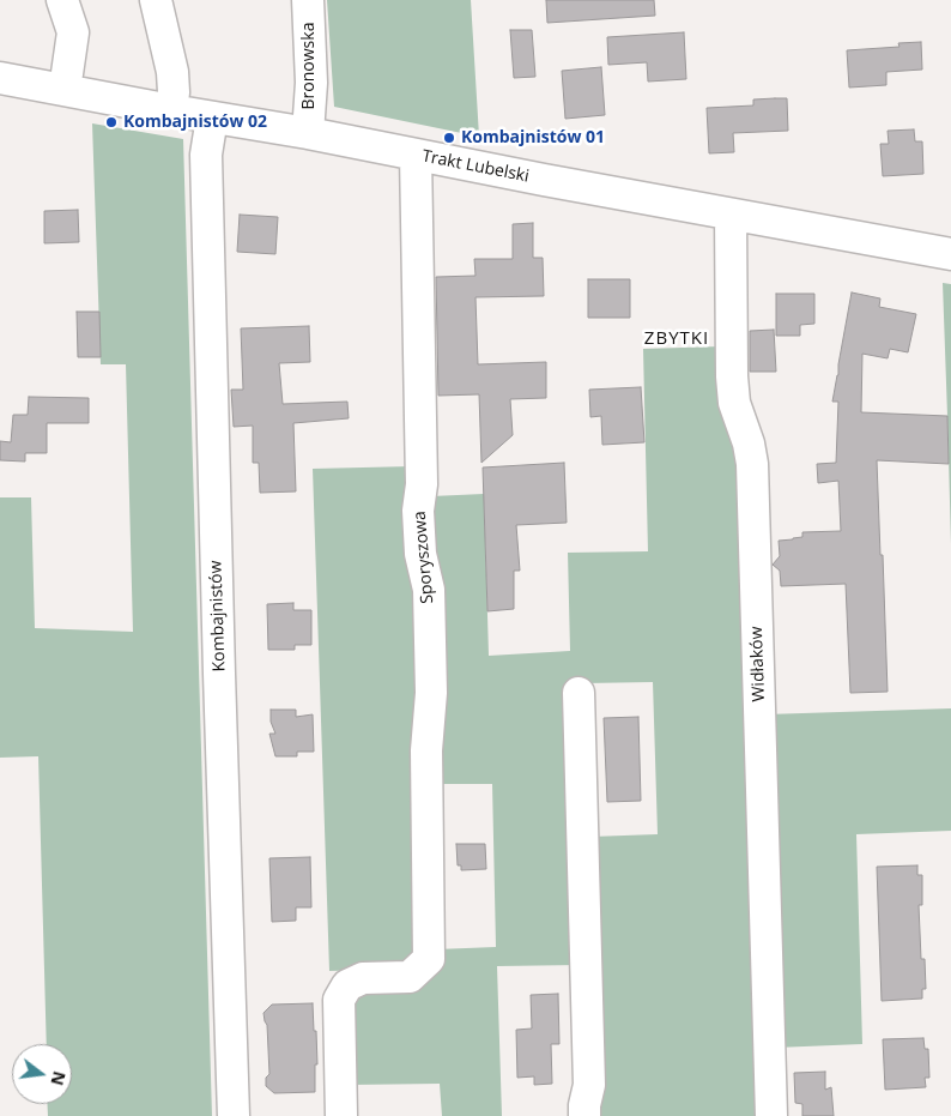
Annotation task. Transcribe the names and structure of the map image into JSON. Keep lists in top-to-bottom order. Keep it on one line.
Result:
{"streets":{"street":["Bronowska","Trakt Lubelski","Sporyszowa","Kombajnistów","Widłaków"]},"crossings":[["Bronowska","Trakt Lubelski"],["Trakt Lubelski","Sporyszowa"],["Trakt Lubelski","Kombajnistów"],["Trakt Lubelski","Widłaków"]],"districts":["ZBYTKI"],"places":["Kombajnistów 02","Kombajnistów 01"],"north":"right"}
